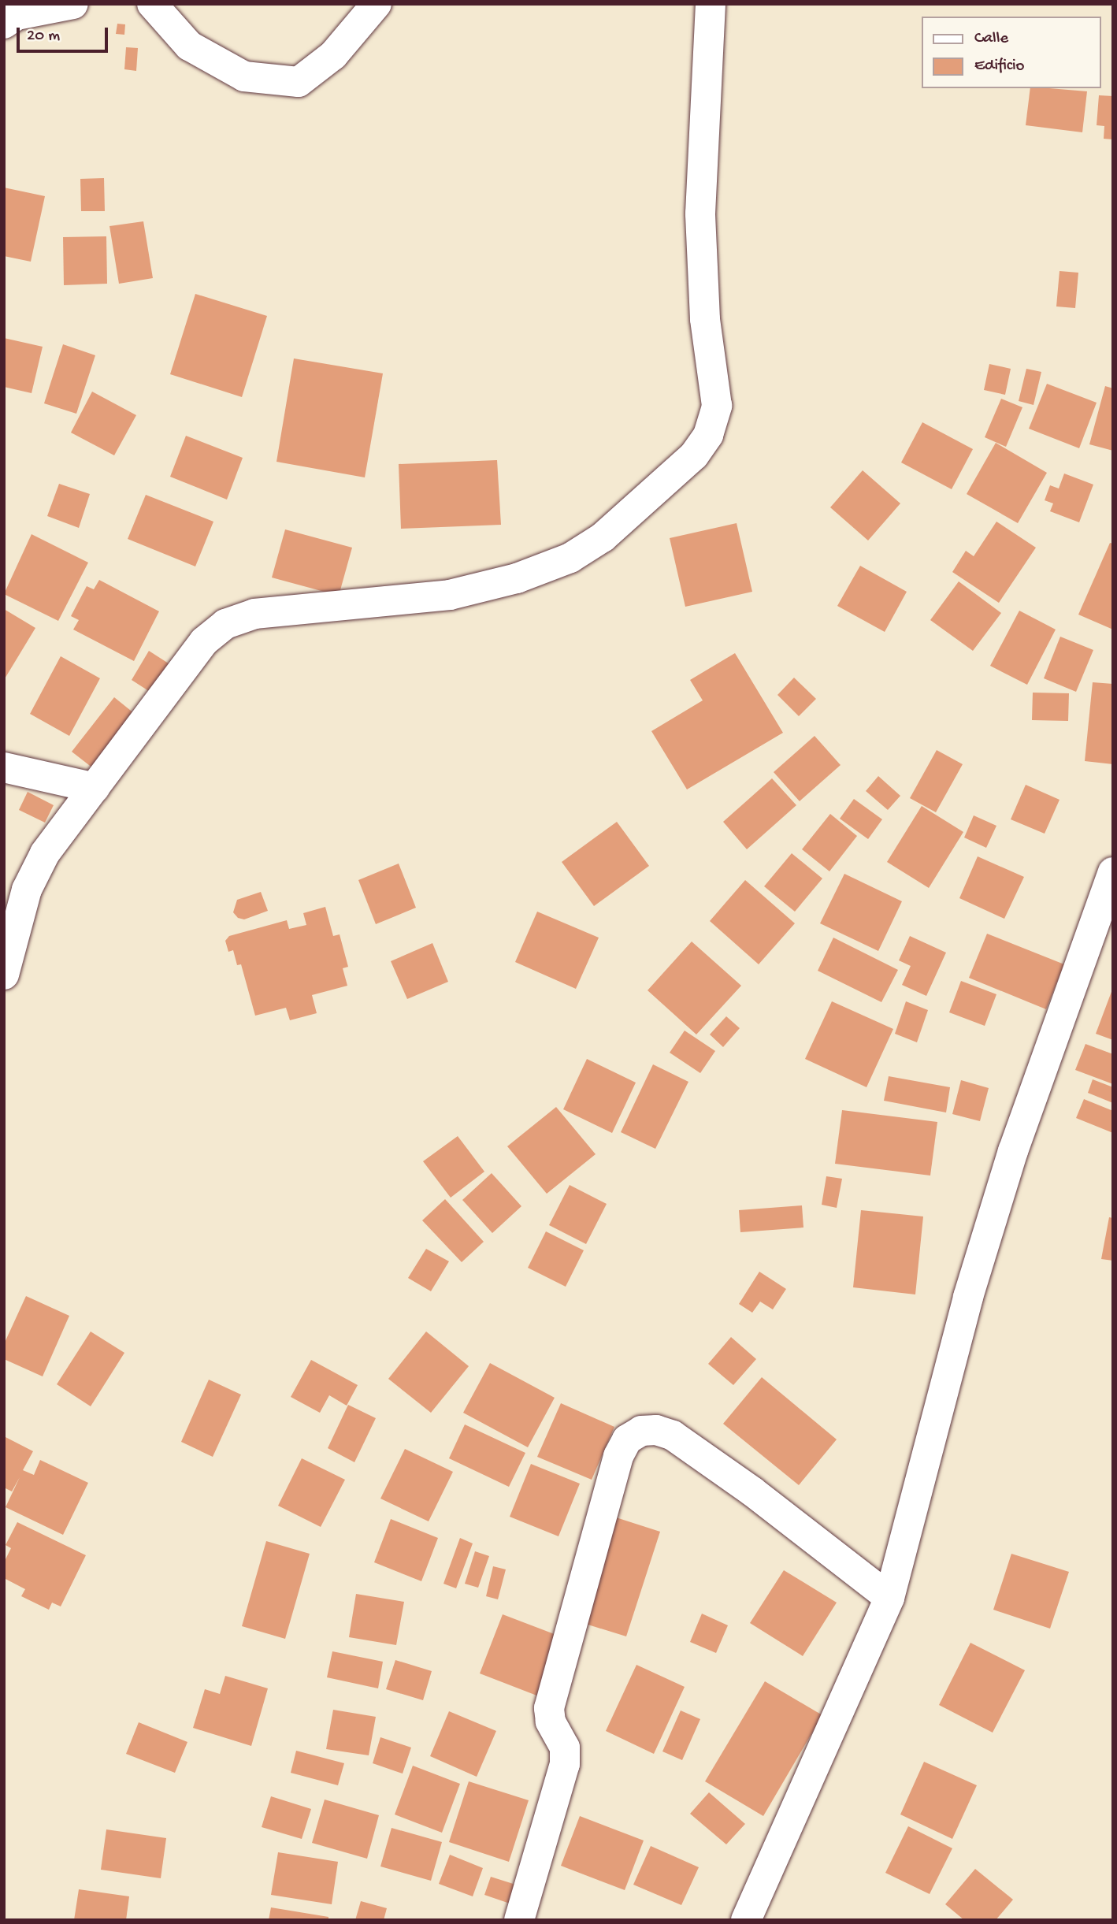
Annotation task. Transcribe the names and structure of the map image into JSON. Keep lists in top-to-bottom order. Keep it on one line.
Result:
{"legend":["Calle","Edificio"],"scale_bar":"20 m"}
